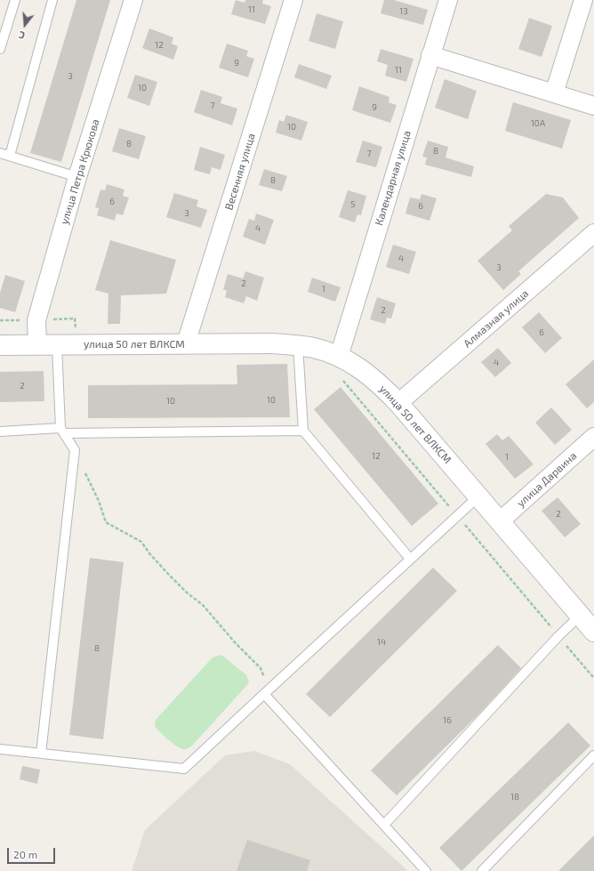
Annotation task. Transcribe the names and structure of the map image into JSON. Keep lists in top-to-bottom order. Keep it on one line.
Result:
{"streets":{"main road":["улица 50 лет ВЛКСМ"],"street":["улица Петра Крюкова","Весенняя улица","Календарная улица","Алмазная улица","улица Дарвина"]},"crossings":[["улица Петра Крюкова","улица 50 лет ВЛКСМ"],["Весенняя улица","улица 50 лет ВЛКСМ"],["Календарная улица","улица 50 лет ВЛКСМ"],["Алмазная улица","улица 50 лет ВЛКСМ"],["улица 50 лет ВЛКСМ","улица Дарвина"]],"house_numbers":["11","13","12","9","11","3","10","7","9","10А","10","8","8","7","8","6","5","6","3","4","4","3","2","1","2","6","4","2","10","10","12","1","2","14","8","16","18"],"scale_bar":"20 m","north":"bottom"}
